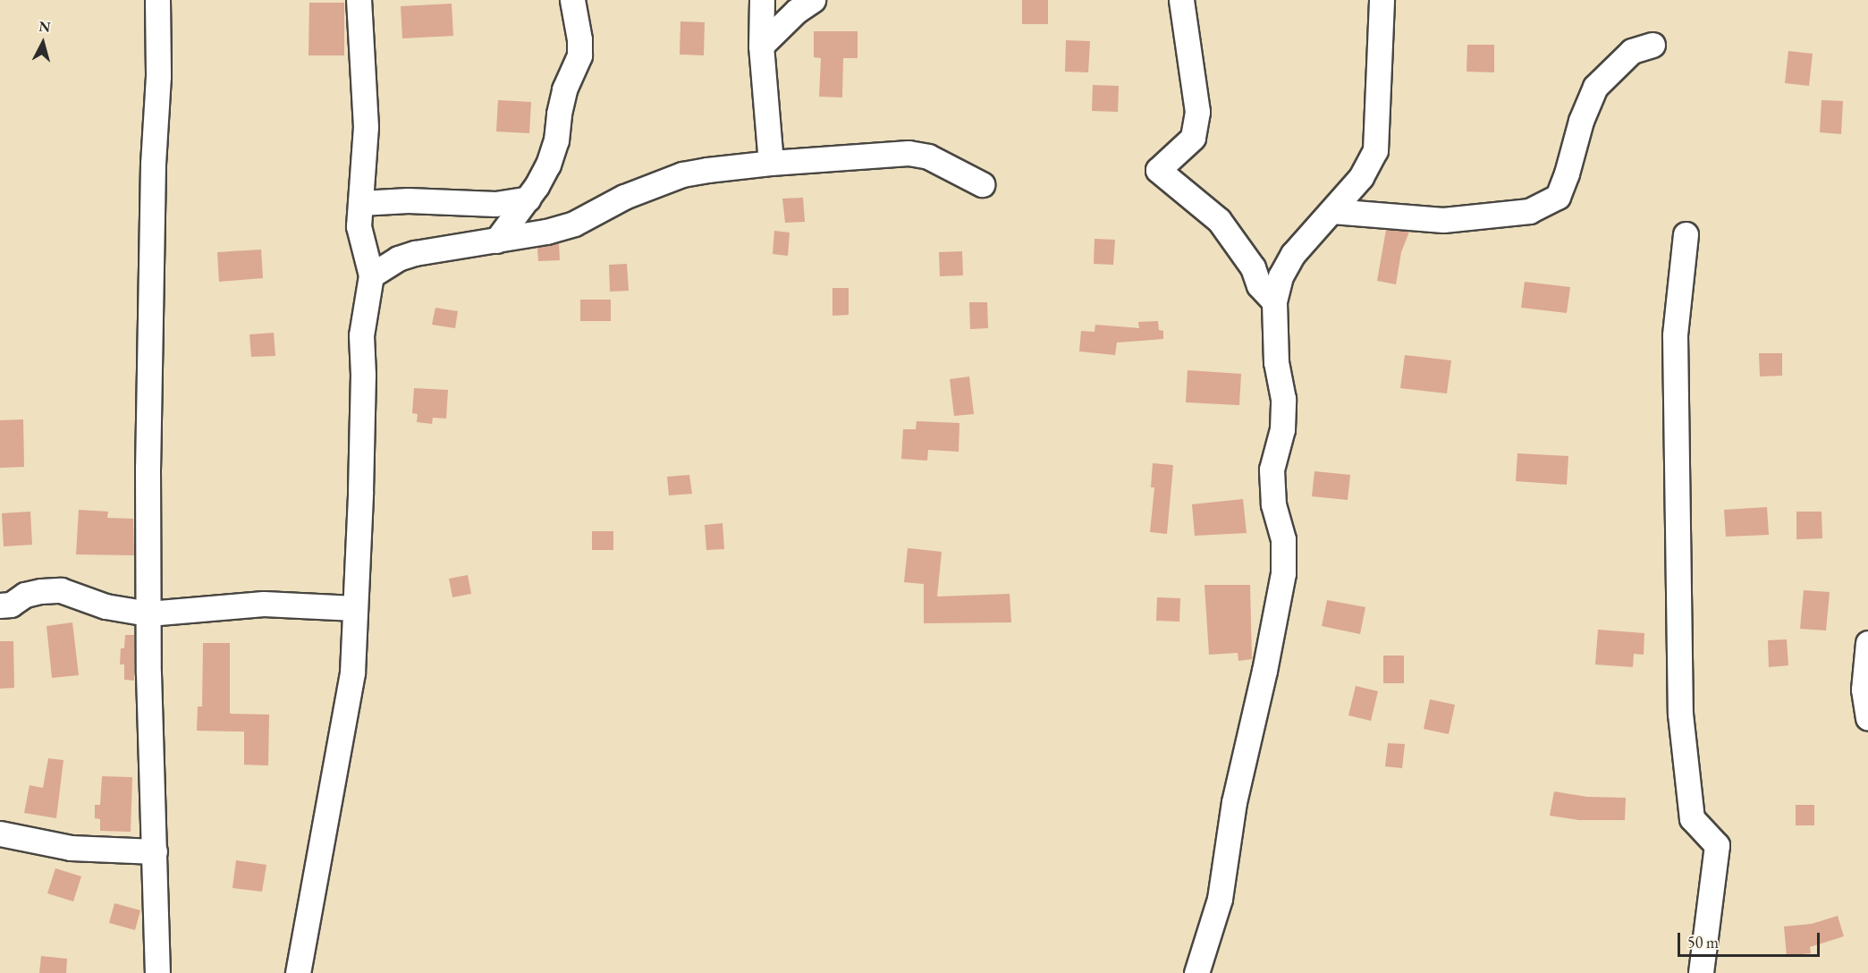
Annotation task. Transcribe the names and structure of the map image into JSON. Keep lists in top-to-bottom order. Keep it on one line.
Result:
{"scale_bar":"50 m","north":"top"}
